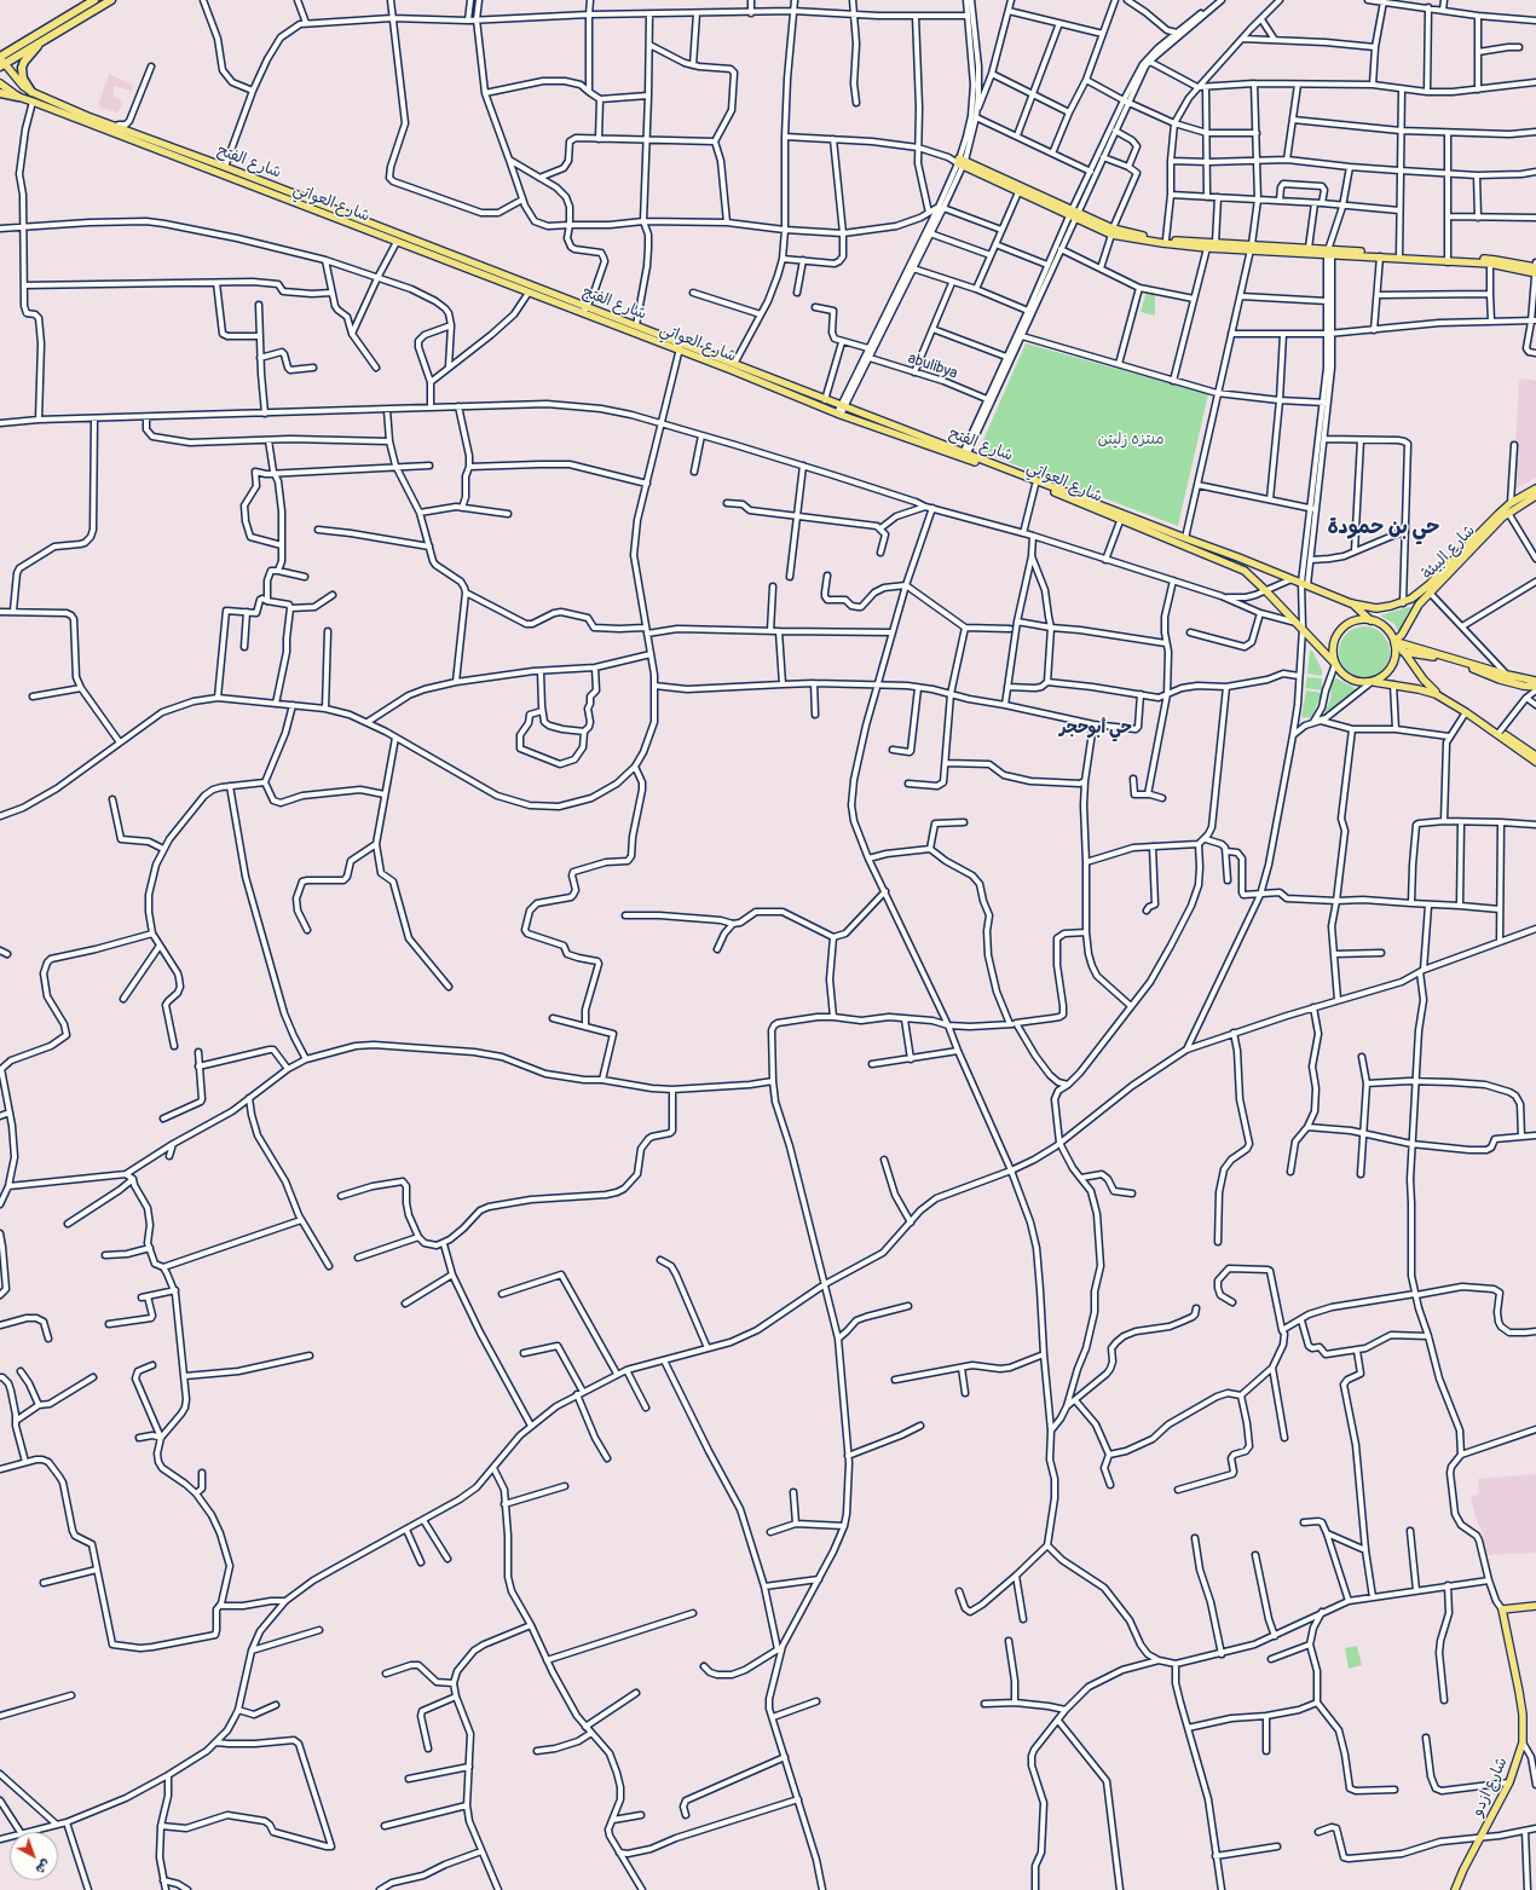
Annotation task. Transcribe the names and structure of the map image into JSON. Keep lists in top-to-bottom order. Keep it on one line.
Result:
{"streets":{"main road":["شارع الفتح","شارع العواتي","شارع البيئة","شارع ازدو"],"street":["abulibya"]},"crossings":[["شارع الفتح","شارع العواتي"],["شارع الفتح","شارع البيئة"],["شارع العواتي","شارع البيئة"]],"districts":["حي بن حمودة","حي أبوحجر"],"parks":["منتزه زليتن"],"north":"bottom right"}
